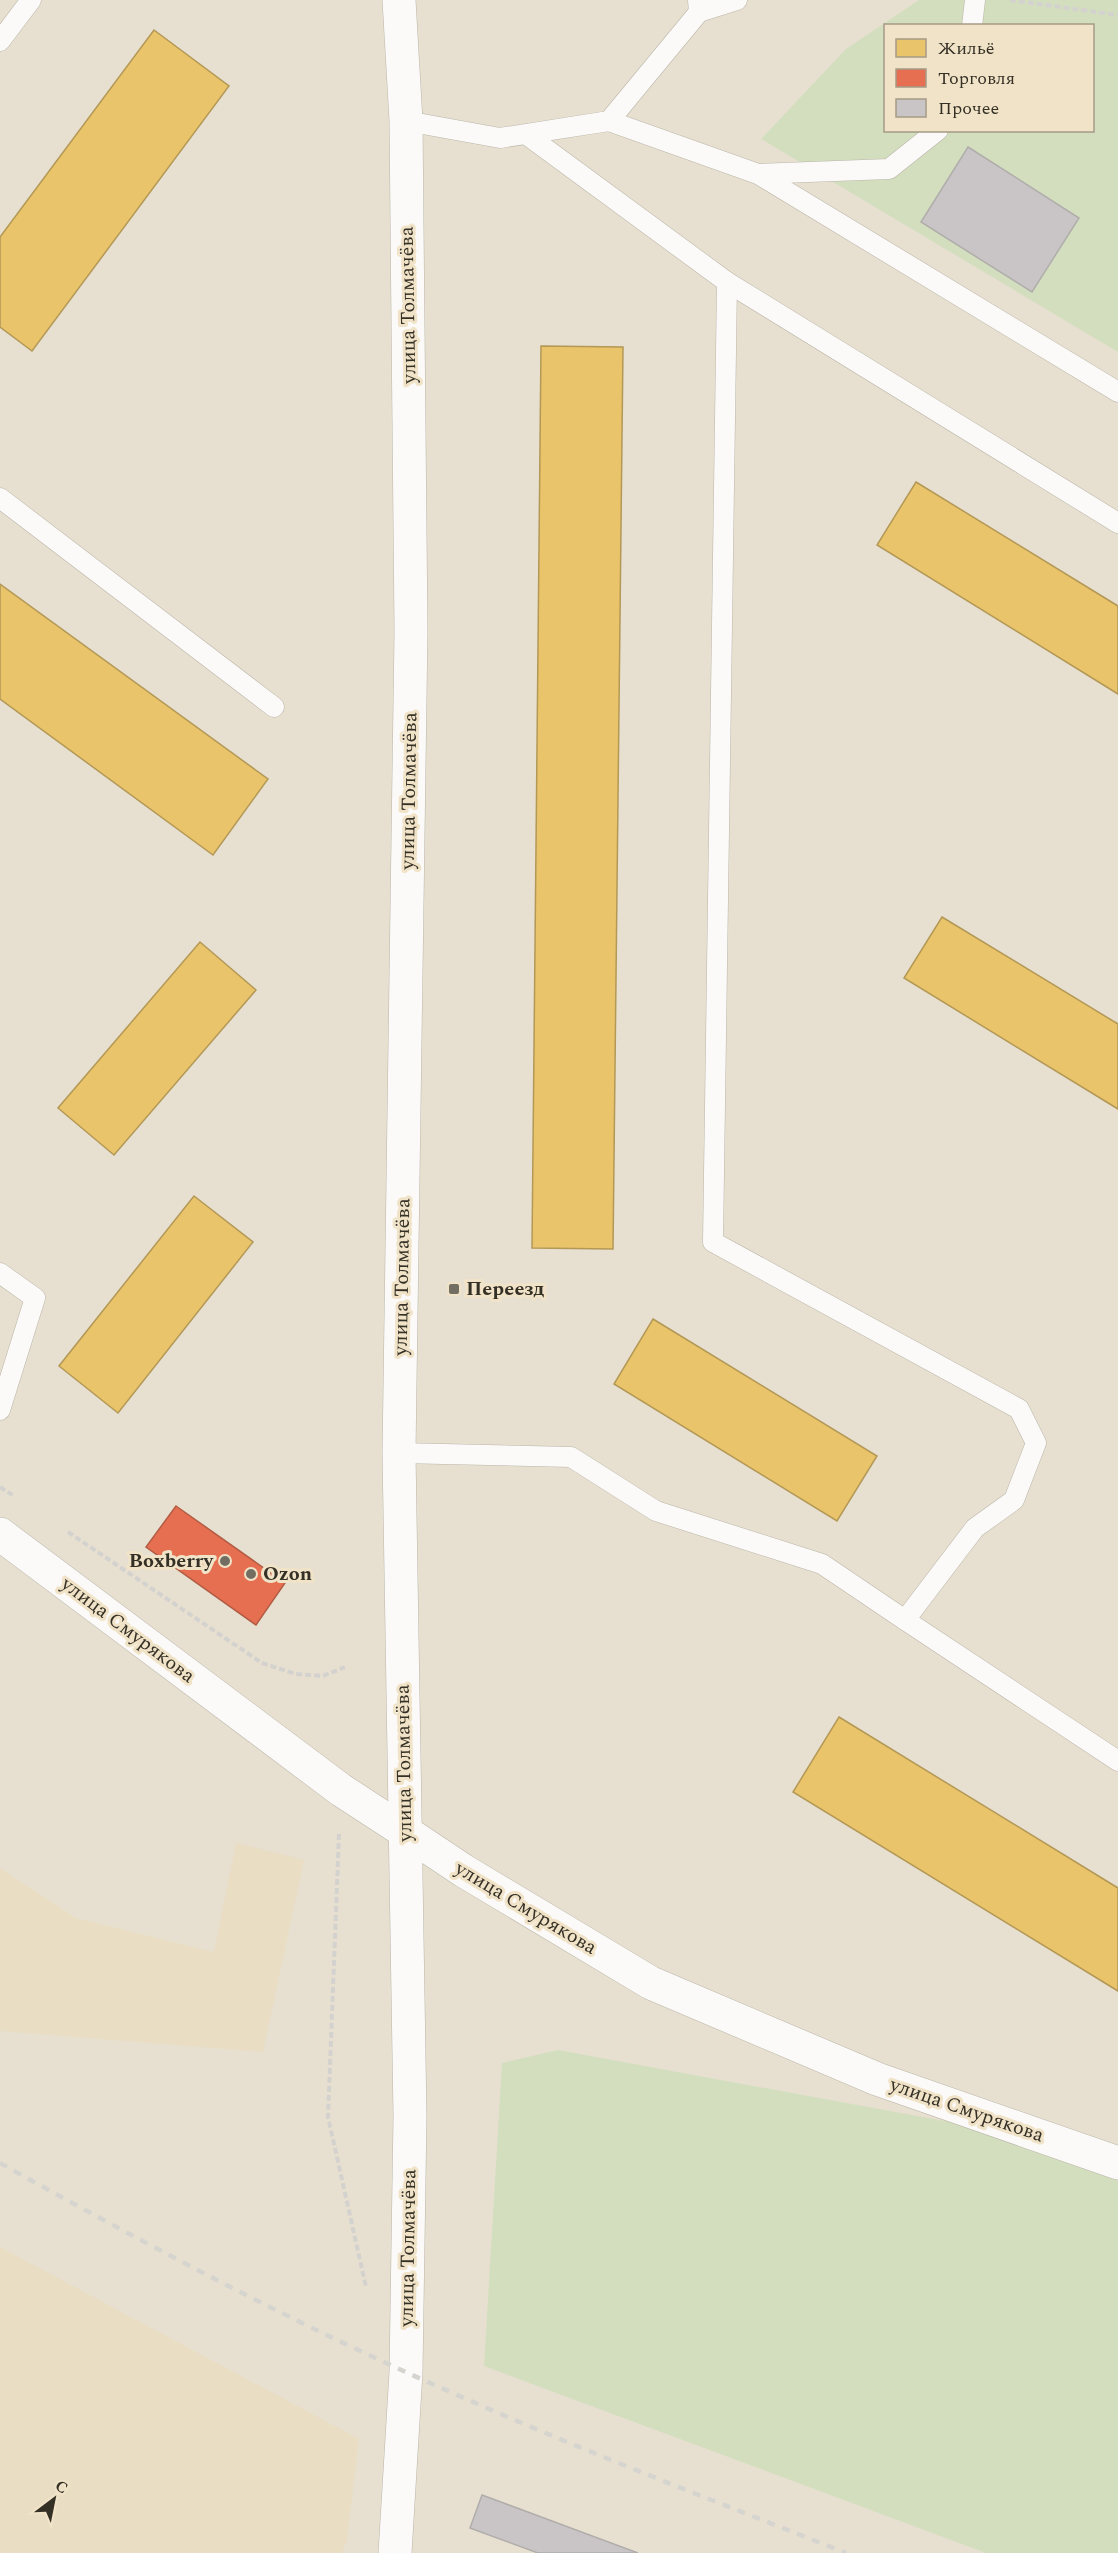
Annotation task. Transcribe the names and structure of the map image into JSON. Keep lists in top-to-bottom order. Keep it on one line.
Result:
{"streets":{"street":["улица Толмачёва","улица Смурякова"]},"crossings":[["улица Толмачёва","улица Смурякова"]],"places":{"transit":["Переезд"],"other":["Boxberry","Ozon"]},"legend":["Жильё","Торговля","Прочее"],"north":"top right"}
